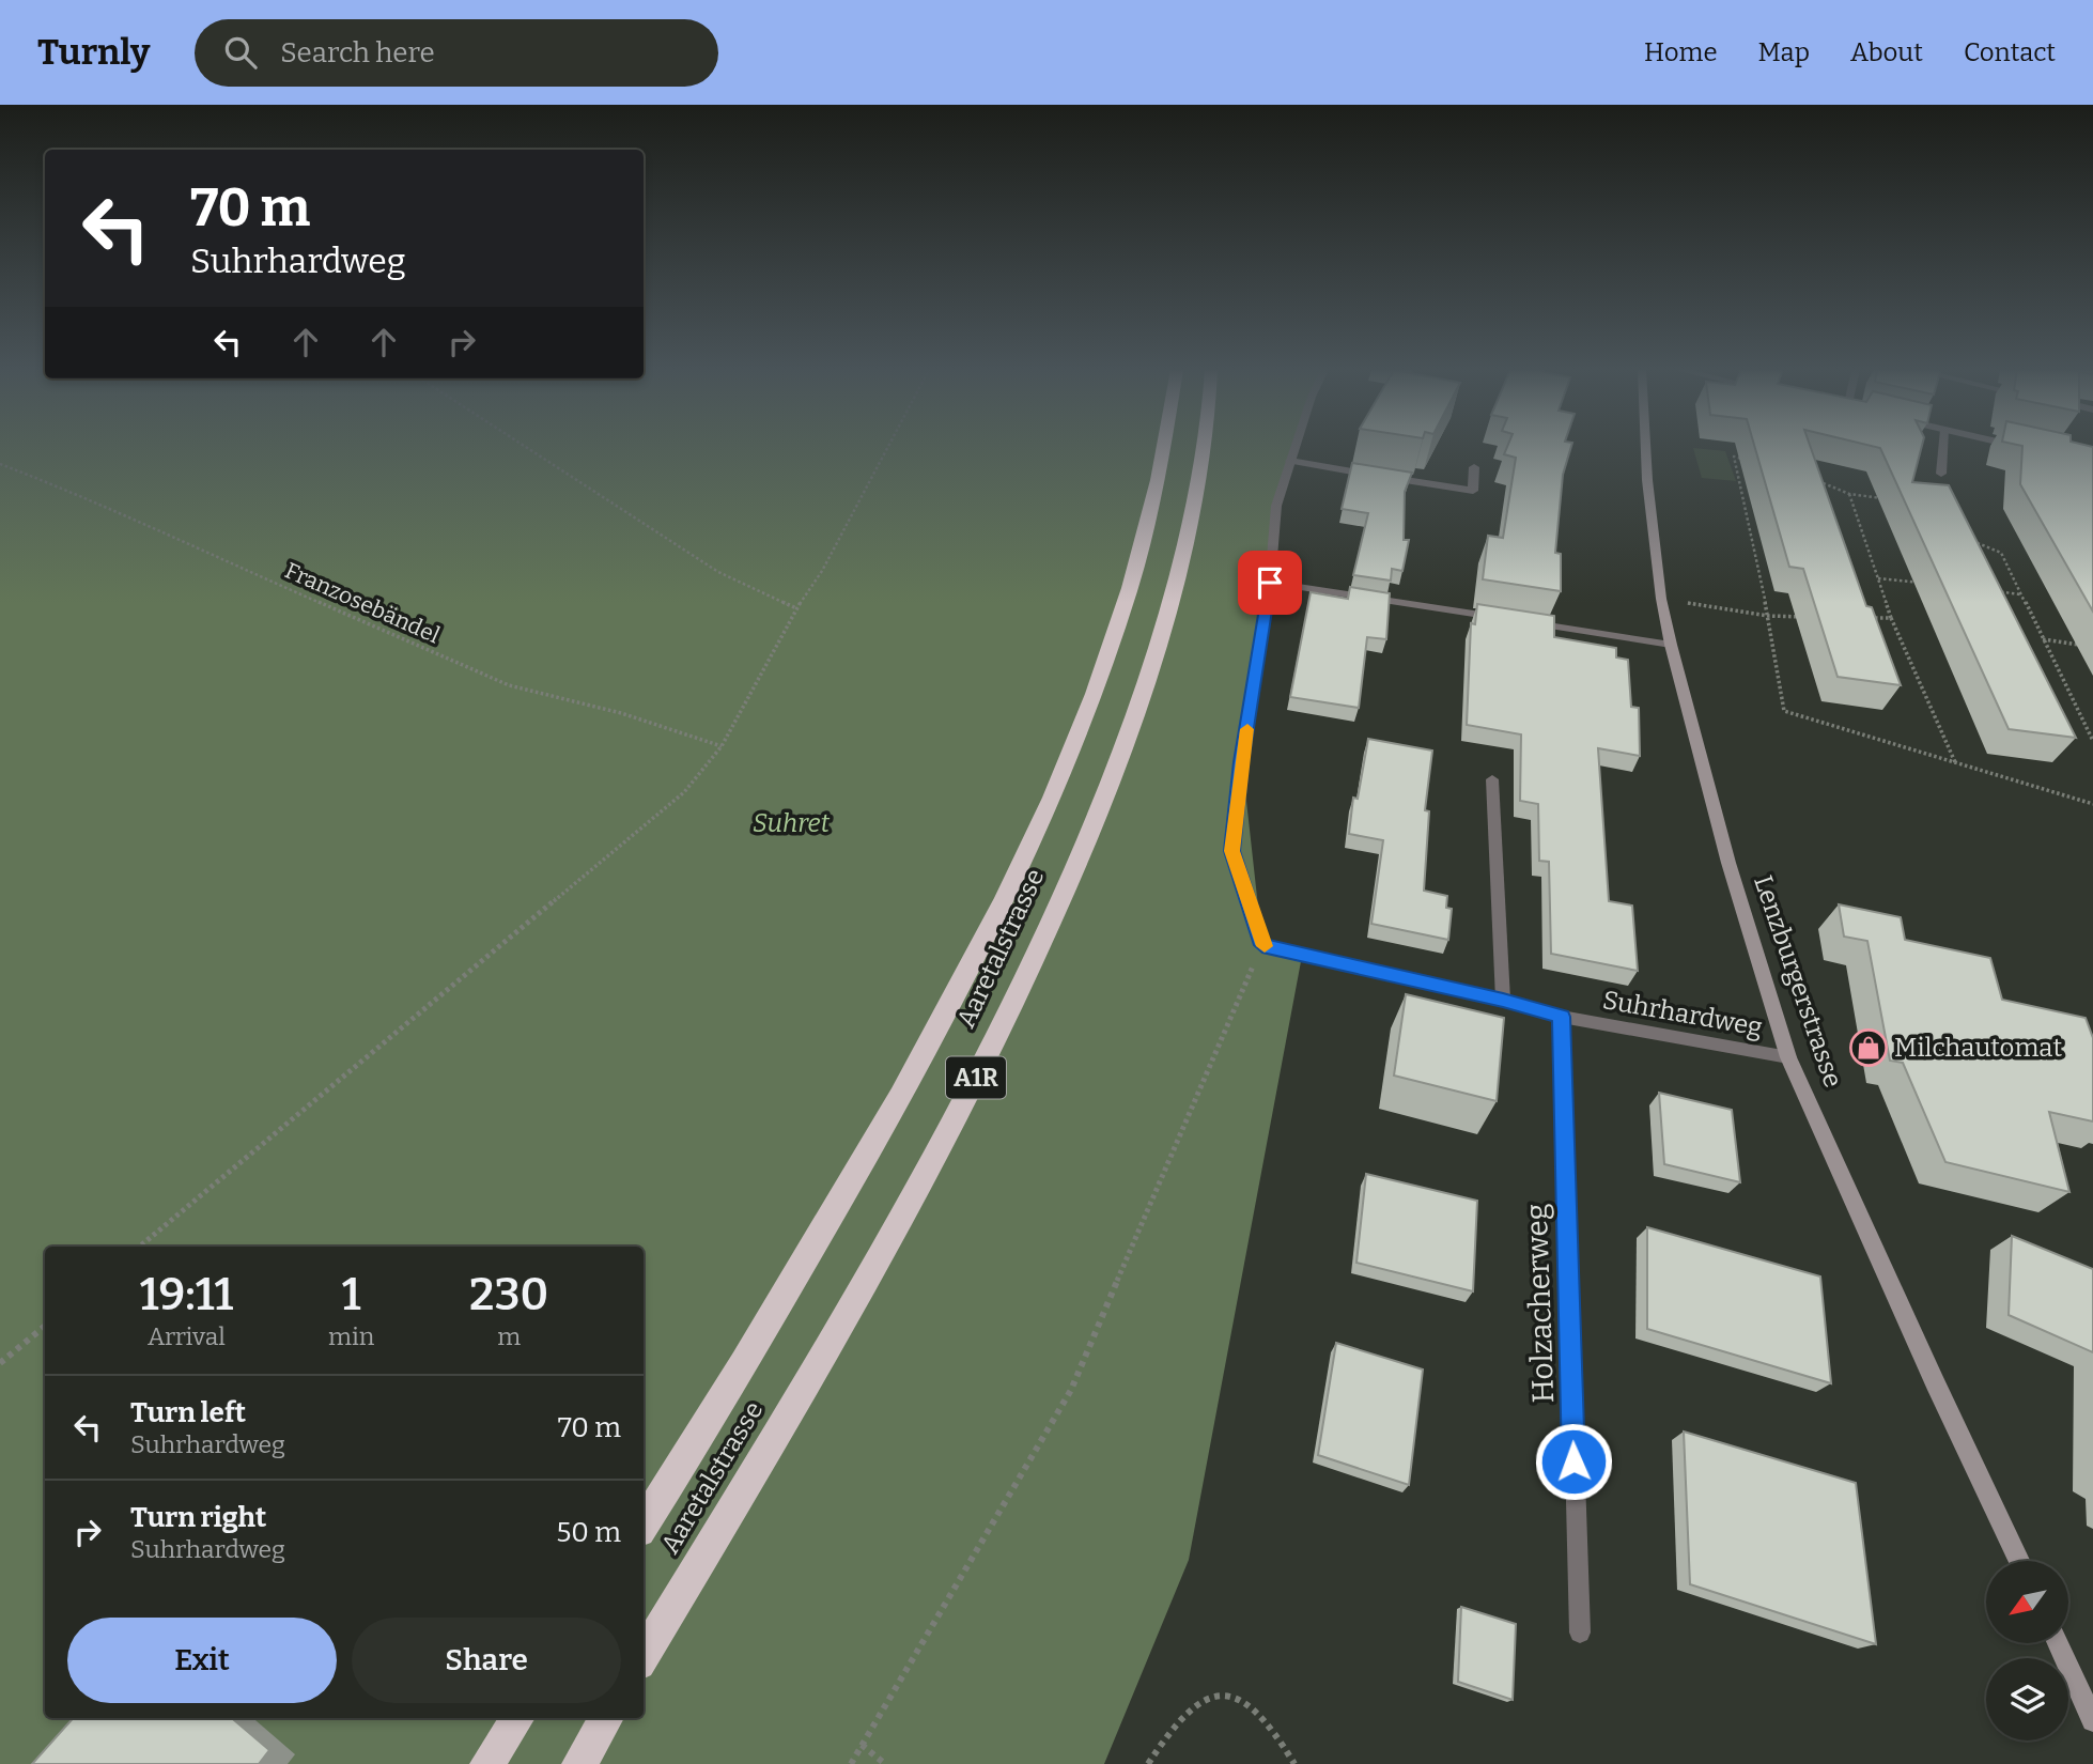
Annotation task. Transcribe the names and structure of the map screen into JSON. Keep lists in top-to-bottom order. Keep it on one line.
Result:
{"streets":{"highway":["Aaretalstrasse","A1R"],"main road":["Lenzburgerstrasse"],"street":["Suhrhardweg","Holzacherweg"],"path":["Franzosebändel"]},"crossings":[["Lenzburgerstrasse","Suhrhardweg"],["Suhrhardweg","Holzacherweg"]],"parks":["Suhret"],"places":{"shop":["Milchautomat"]},"north":"bottom left","page":{"header":"Turnly","search":"Search here","nav":["Home","Map","About","Contact"],"turn":["70 m","Suhrhardweg"],"eta":["19:11","Arrival","1","min","230","m"],"list":[{"name":"Turn left","note":"Suhrhardweg","value":"70 m"},{"name":"Turn right","note":"Suhrhardweg","value":"50 m"}],"buttons":["Exit","Share"]}}
